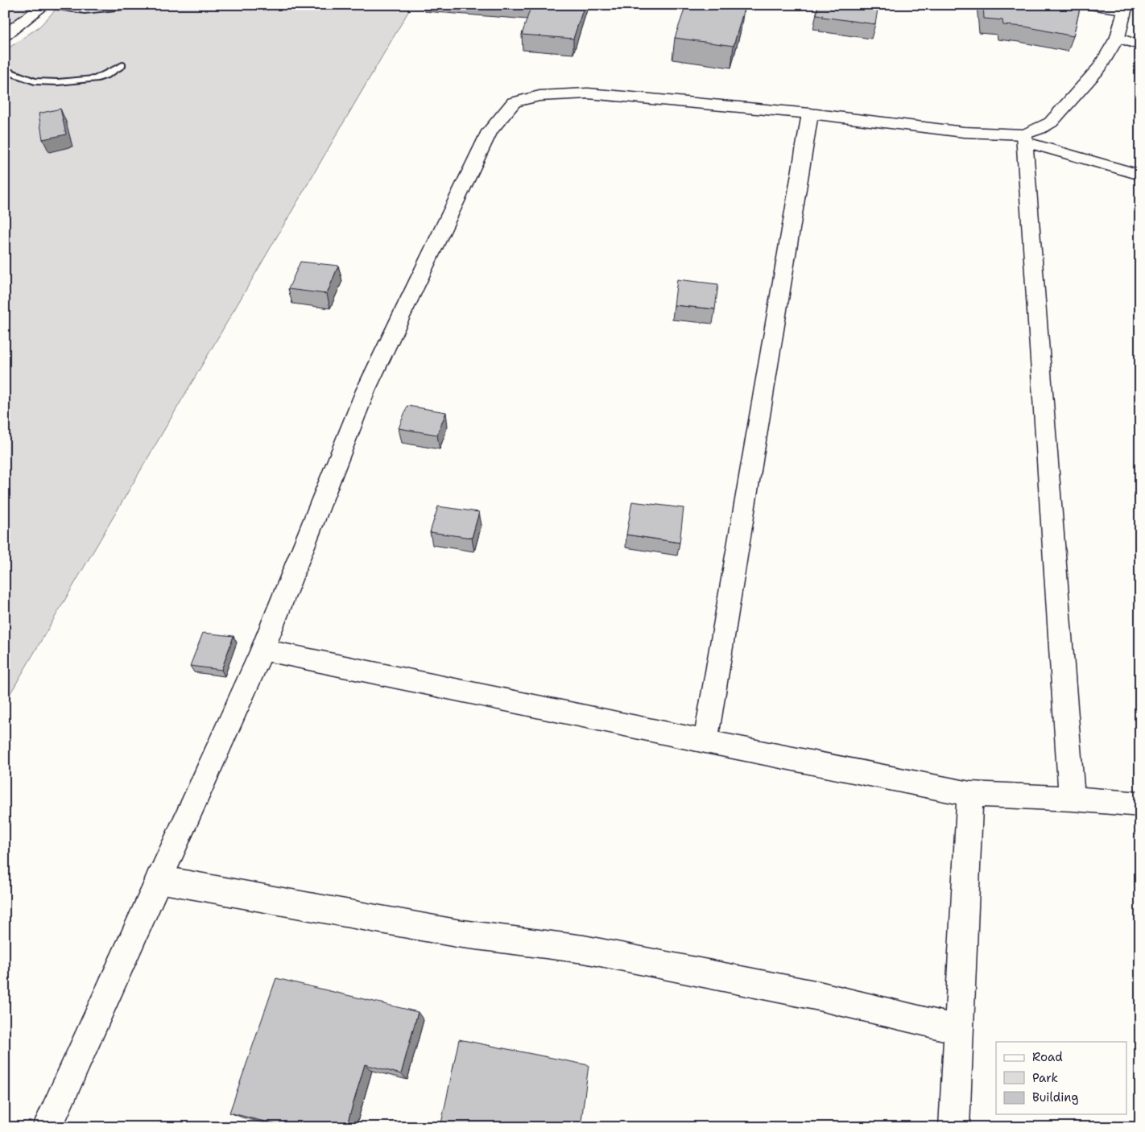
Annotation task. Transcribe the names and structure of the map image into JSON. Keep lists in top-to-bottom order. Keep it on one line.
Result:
{"legend":["Road","Park","Building"]}
